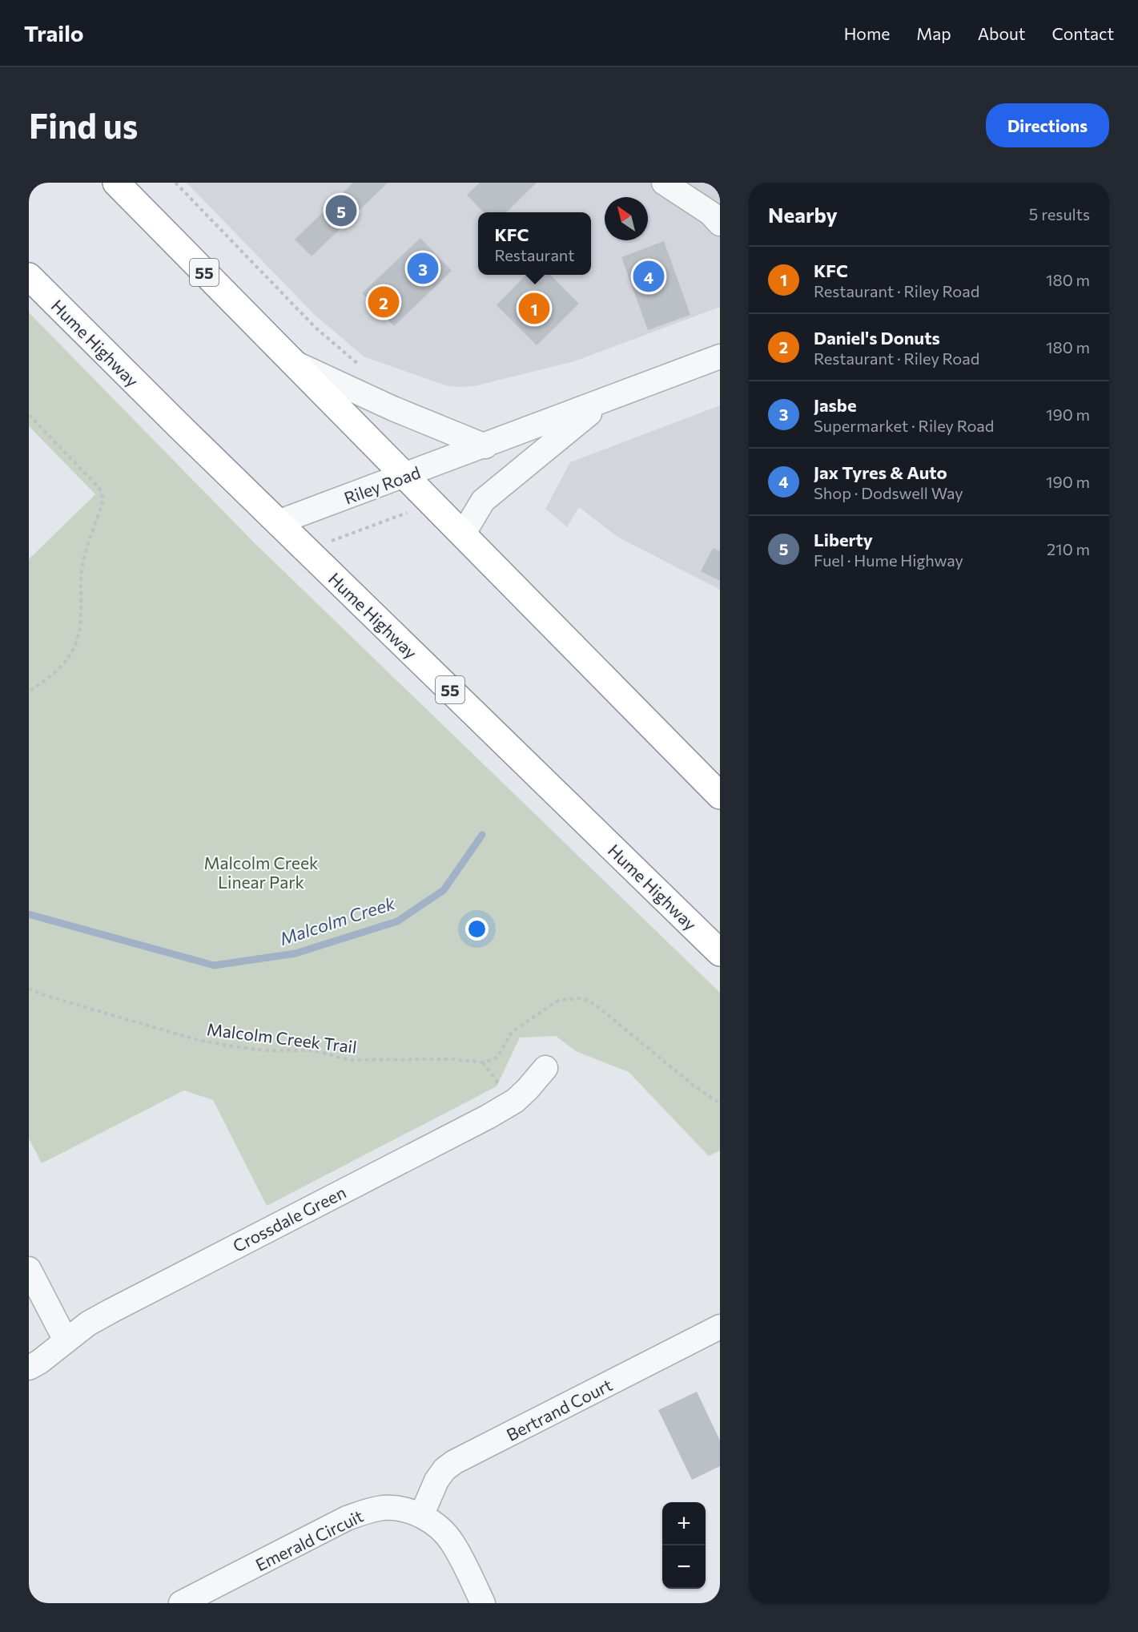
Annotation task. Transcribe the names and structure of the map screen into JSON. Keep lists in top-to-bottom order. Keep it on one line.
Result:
{"streets":{"highway":["55","Hume Highway"],"street":["Riley Road","Crossdale Green","Bertrand Court","Emerald Circuit"],"path":["Malcolm Creek Trail"]},"crossings":[["55","Riley Road"],["Hume Highway","Riley Road"],["Bertrand Court","Emerald Circuit"]],"water":["Malcolm Creek"],"parks":["Malcolm Creek Linear Park"],"north":"top left","page":{"header":"Trailo","nav":["Home","Map","About","Contact"],"buttons":"Directions","title":"Find us","heading":["Nearby","5 results"],"pins":["5","3","4","2","1"],"popup":["KFC","Restaurant"],"list":[{"mark":"1","name":"KFC","note":"Restaurant · Riley Road","value":"180 m"},{"mark":"2","name":"Daniel's Donuts","note":"Restaurant · Riley Road","value":"180 m"},{"mark":"3","name":"Jasbe","note":"Supermarket · Riley Road","value":"190 m"},{"mark":"4","name":"Jax Tyres & Auto","note":"Shop · Dodswell Way","value":"190 m"},{"mark":"5","name":"Liberty","note":"Fuel · Hume Highway","value":"210 m"}],"map_buttons":["+","−"]}}
